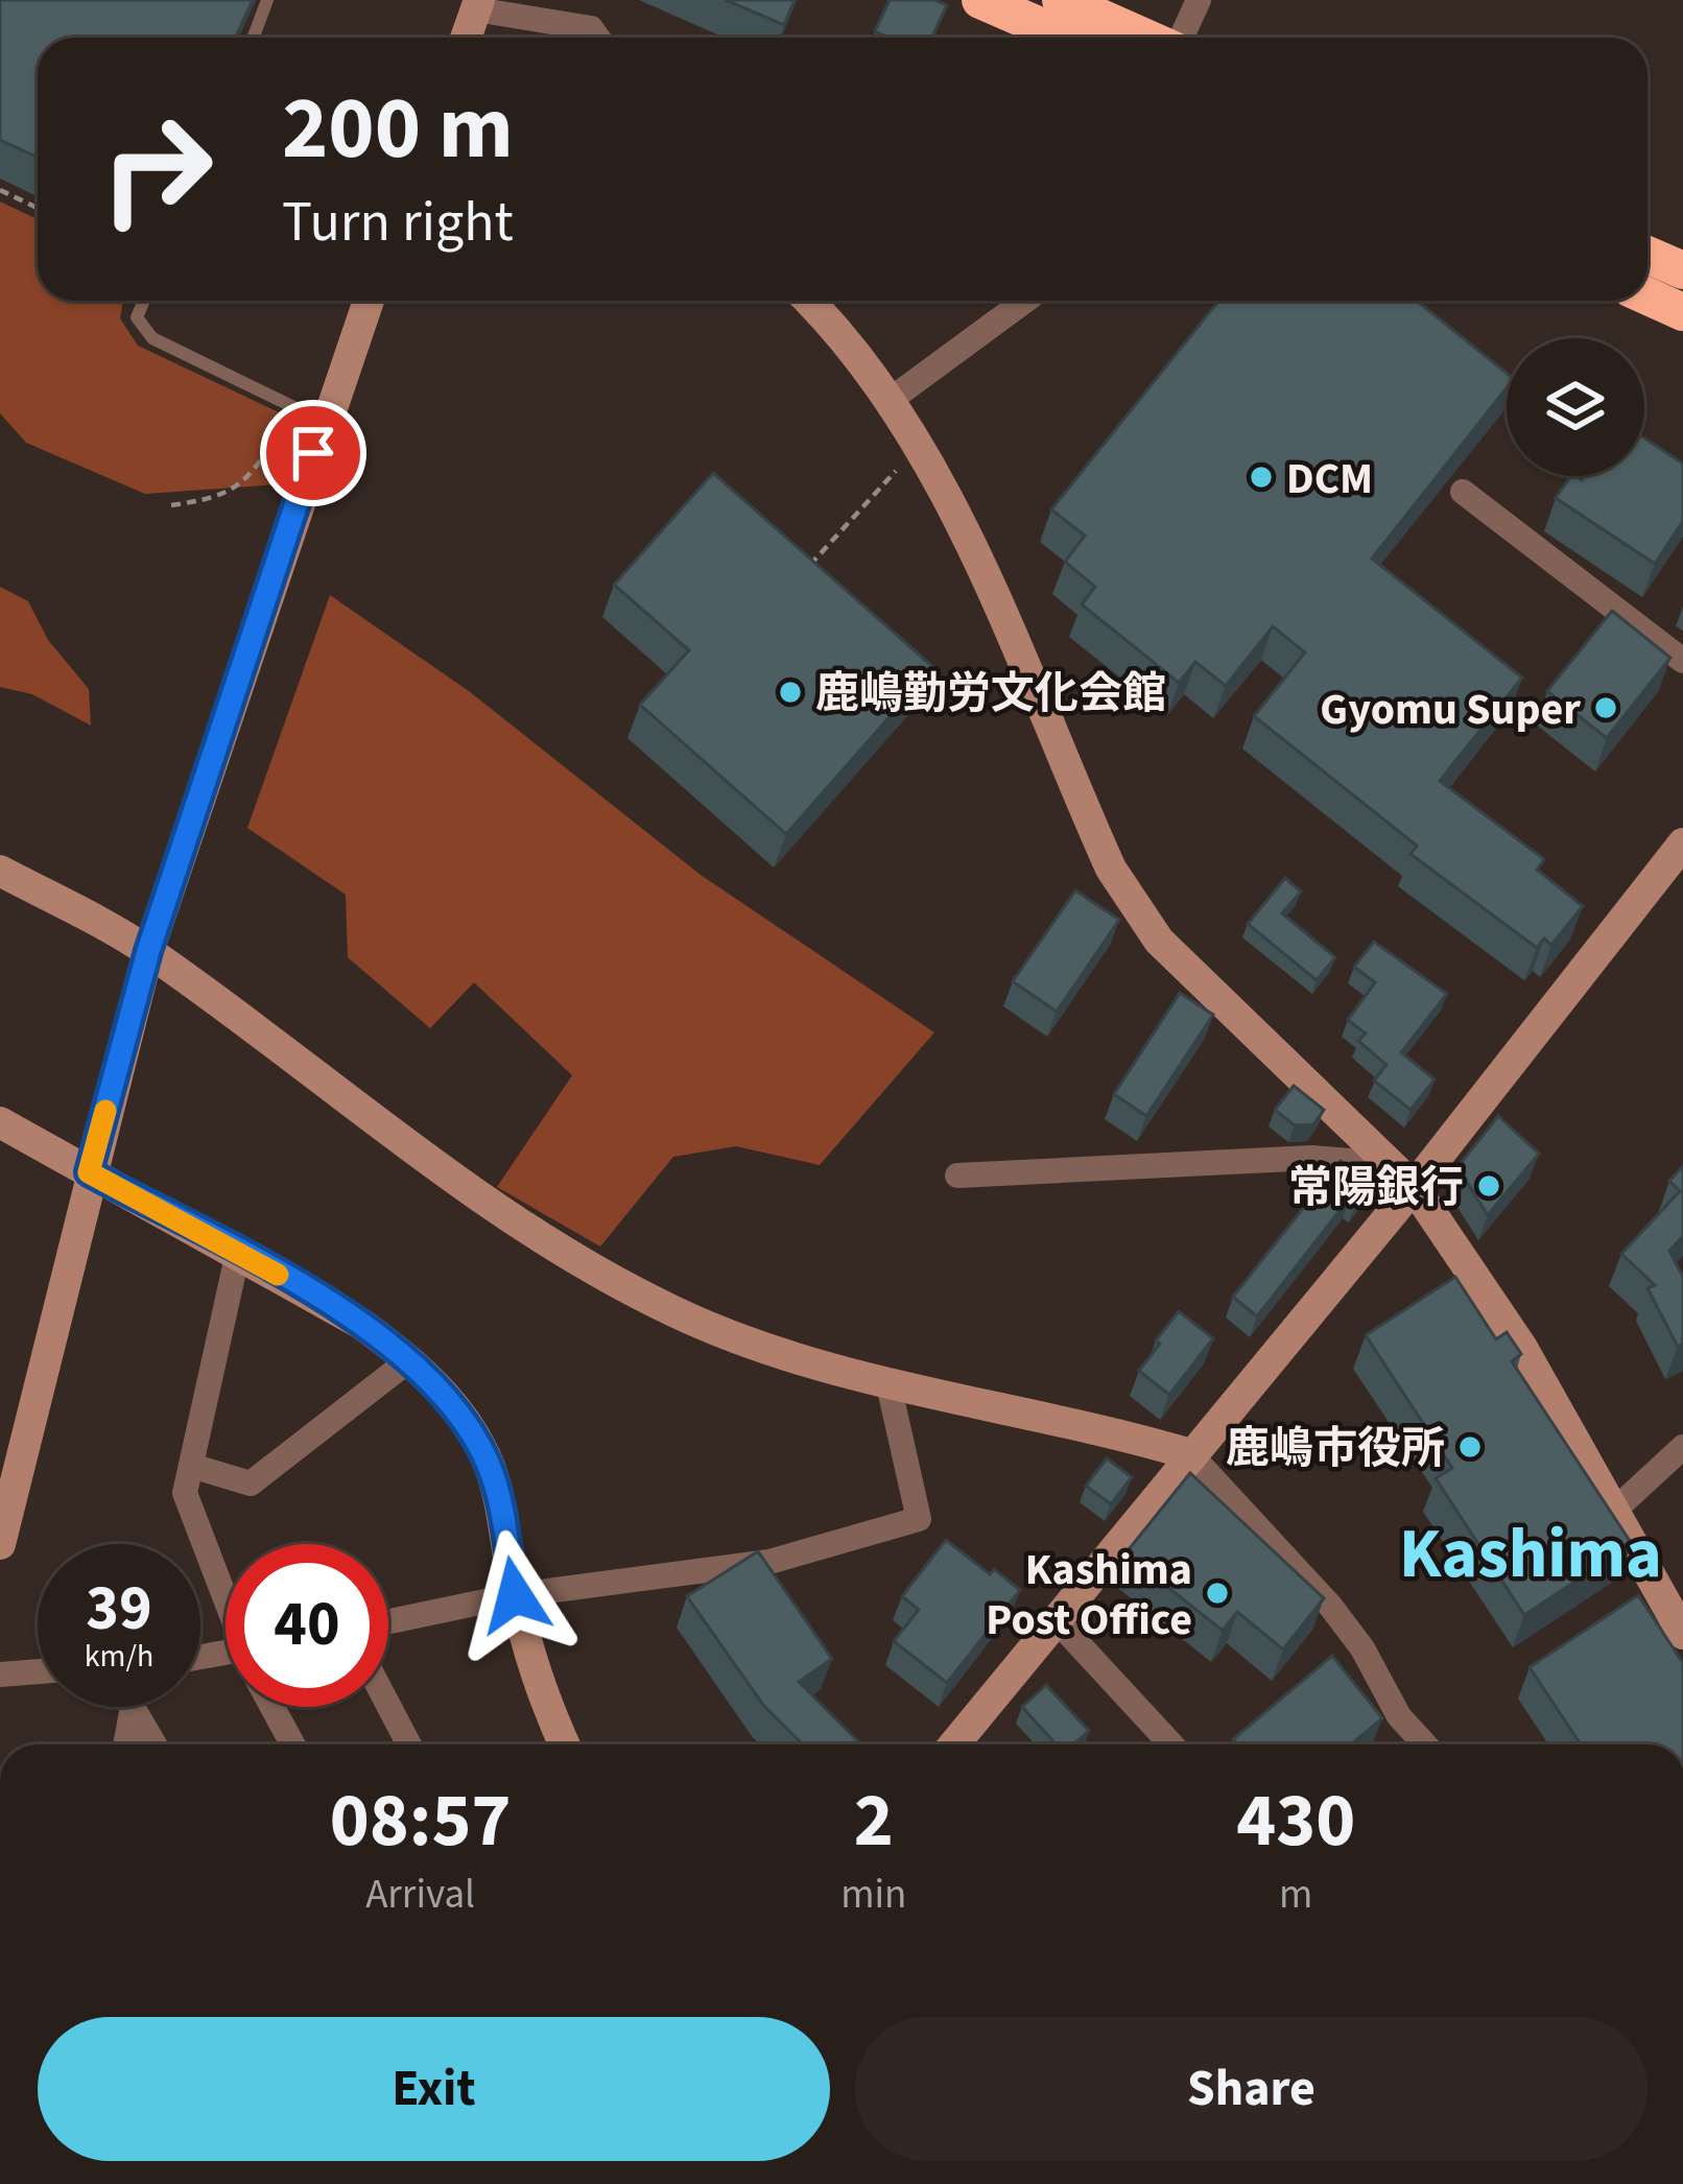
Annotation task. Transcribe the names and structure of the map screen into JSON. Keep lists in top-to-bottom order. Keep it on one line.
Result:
{"districts":["Kashima"],"places":["DCM","鹿嶋勤労文化会館","Gyomu Super","常陽銀行","鹿嶋市役所","Kashima Post Office"],"page":{"turn":["200 m","Turn right"],"speed":"39 km/h","limit":"40","eta":["08:57","Arrival","2","min","430","m"],"buttons":["Exit","Share"]}}
